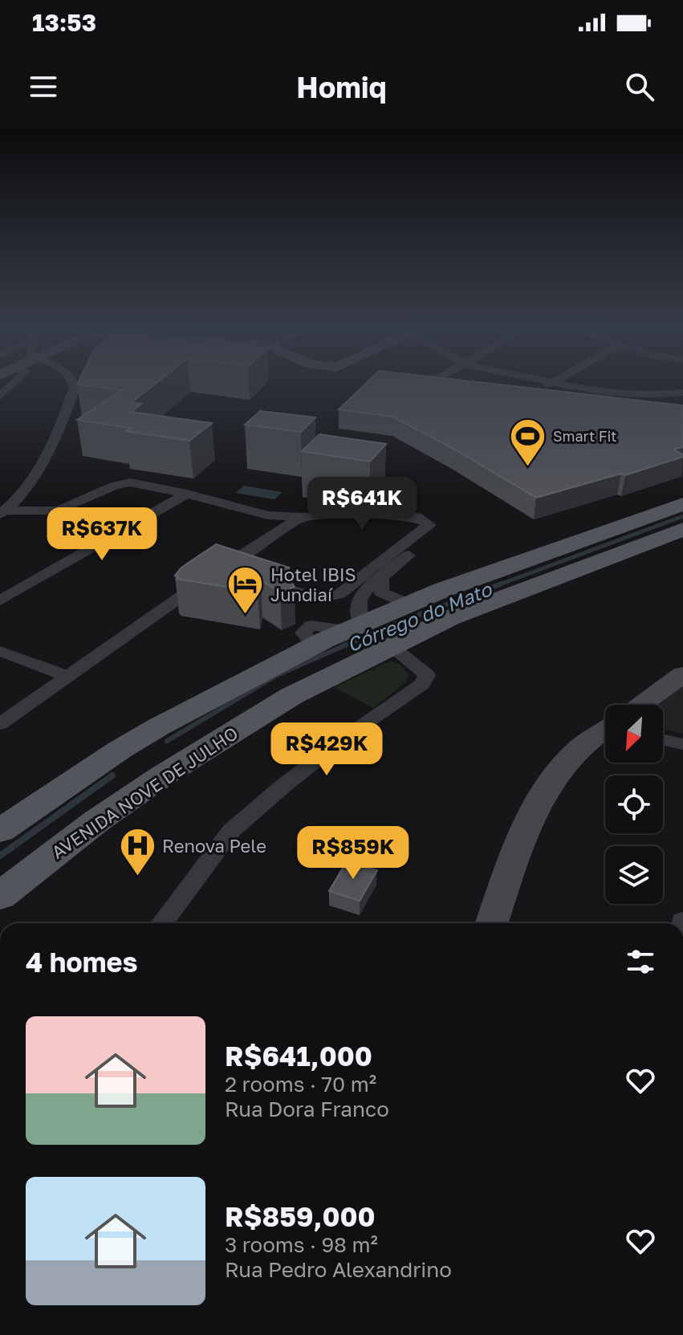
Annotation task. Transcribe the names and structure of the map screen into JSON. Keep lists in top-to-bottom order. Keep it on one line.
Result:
{"streets":{"main road":["AVENIDA NOVE DE JULHO"]},"water":["Córrego do Mato"],"places":{"sports":["Smart Fit"],"hotel":["Hotel IBIS Jundiaí"],"hospital":["Renova Pele"]},"north":"bottom left","page":{"status":"13:53","header":"Homiq","price":["R$641K","R$637K","R$429K","R$859K"],"heading":"4 homes","list":[{"name":"R$641,000","note":"2 rooms · 70 m² · Rua Dora Franco"},{"name":"R$859,000","note":"3 rooms · 98 m² · Rua Pedro Alexandrino"}]}}
